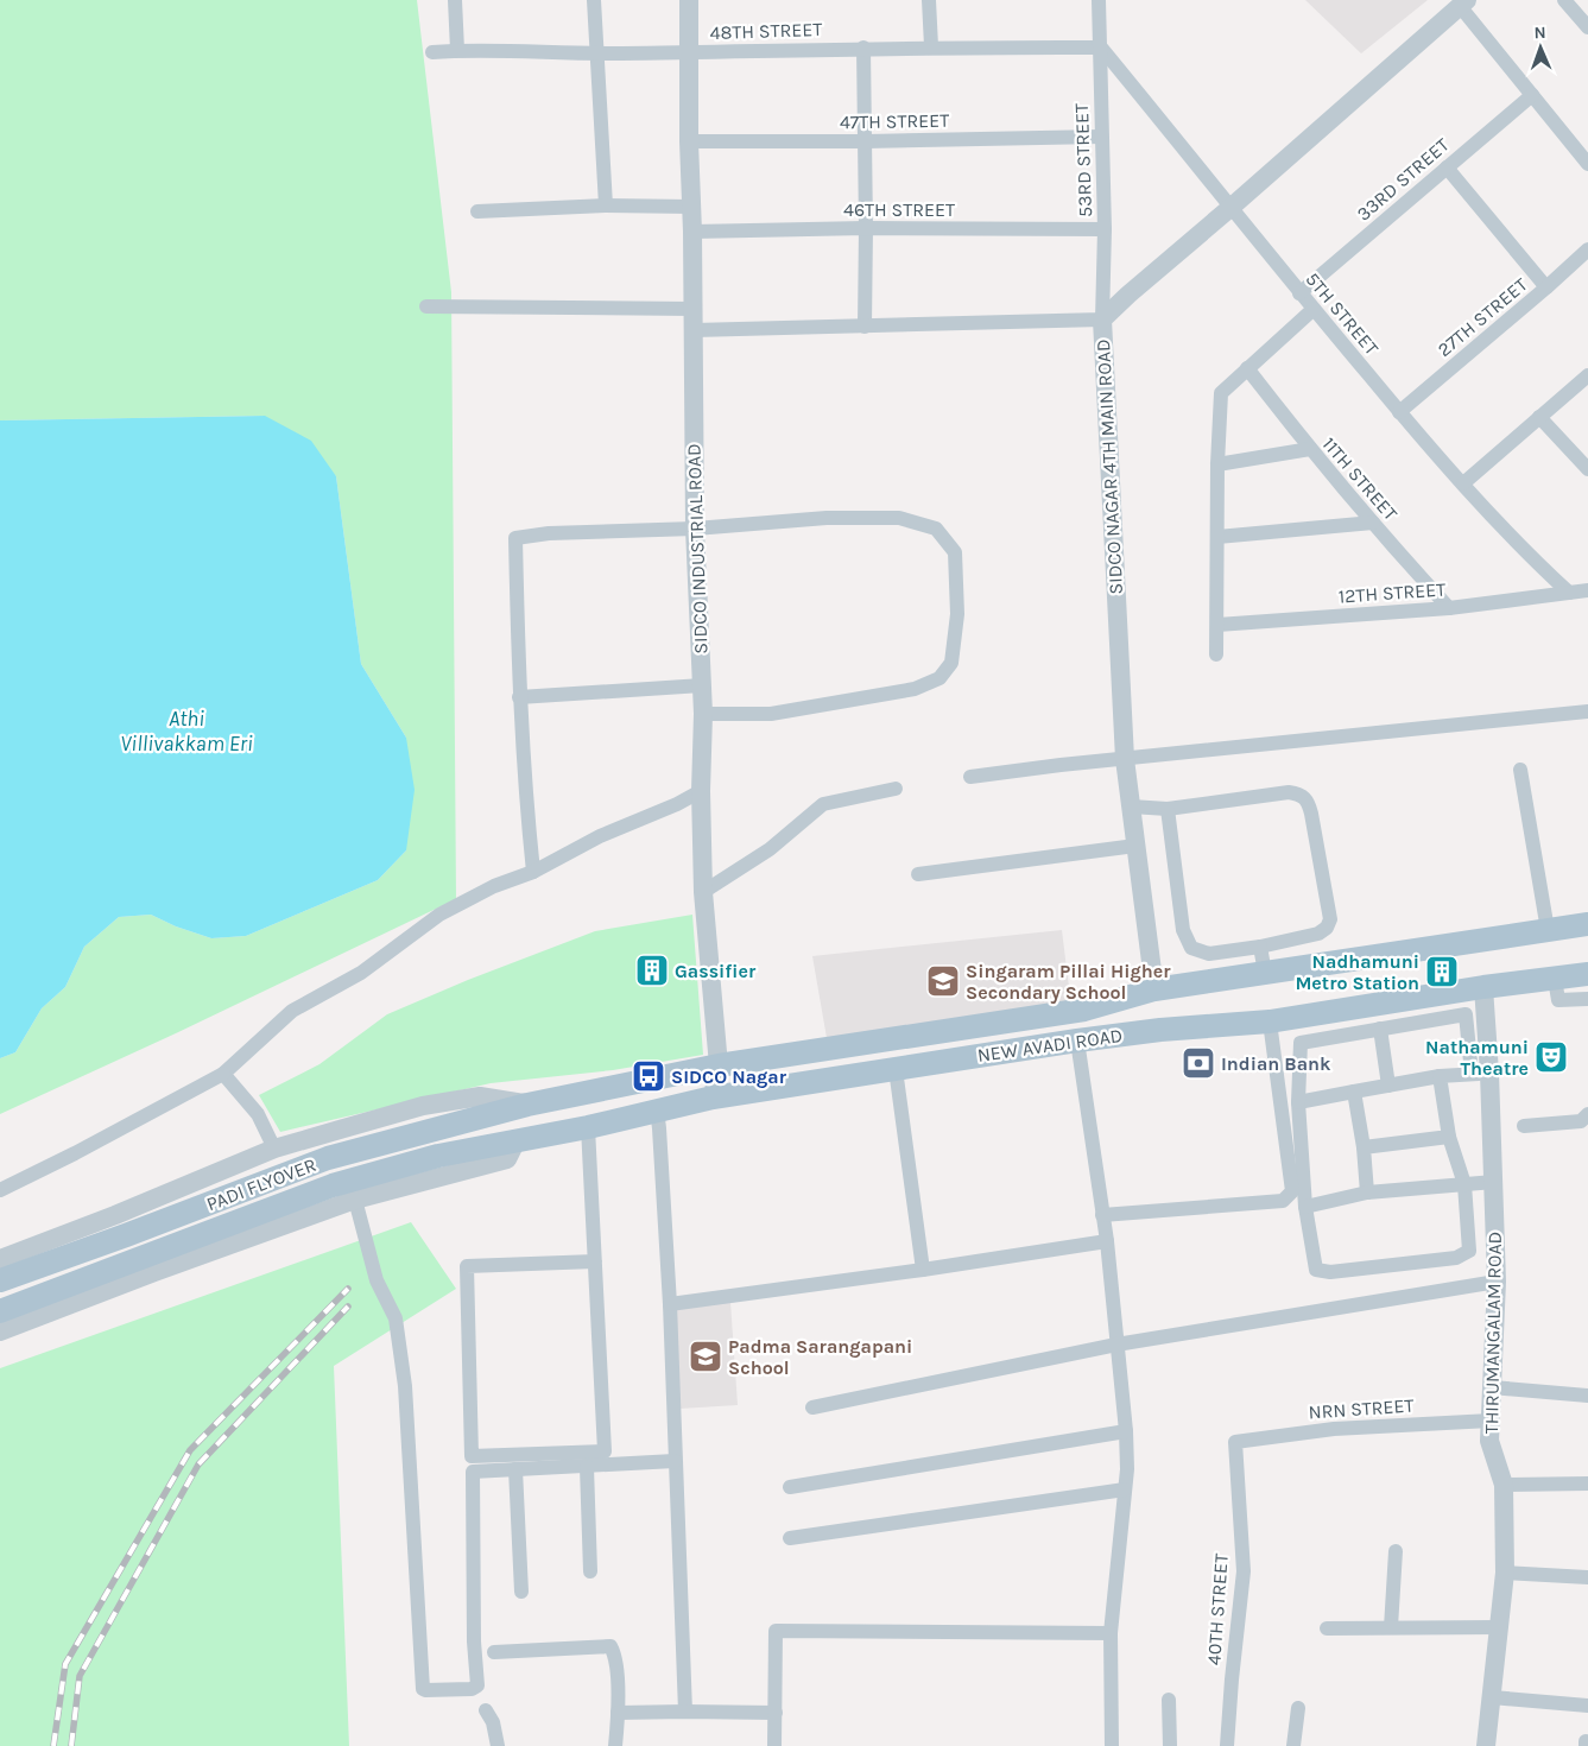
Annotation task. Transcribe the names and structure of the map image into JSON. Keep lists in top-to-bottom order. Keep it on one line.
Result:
{"streets":{"main road":["NEW AVADI ROAD","PADI FLYOVER"],"street":["48TH STREET","47TH STREET","53RD STREET","33RD STREET","46TH STREET","5TH STREET","27TH STREET","SIDCO NAGAR 4TH MAIN ROAD","11TH STREET","SIDCO INDUSTRIAL ROAD","12TH STREET","THIRUMANGALAM ROAD","NRN STREET","40TH STREET"]},"crossings":[["48TH STREET","53RD STREET"],["48TH STREET","5TH STREET"],["48TH STREET","SIDCO INDUSTRIAL ROAD"],["47TH STREET","53RD STREET"],["47TH STREET","SIDCO INDUSTRIAL ROAD"],["53RD STREET","46TH STREET"],["53RD STREET","5TH STREET"],["53RD STREET","SIDCO NAGAR 4TH MAIN ROAD"],["33RD STREET","5TH STREET"],["46TH STREET","SIDCO INDUSTRIAL ROAD"],["5TH STREET","27TH STREET"],["5TH STREET","SIDCO NAGAR 4TH MAIN ROAD"],["5TH STREET","12TH STREET"],["SIDCO NAGAR 4TH MAIN ROAD","NEW AVADI ROAD"],["11TH STREET","12TH STREET"],["SIDCO INDUSTRIAL ROAD","NEW AVADI ROAD"],["NEW AVADI ROAD","PADI FLYOVER"],["NEW AVADI ROAD","THIRUMANGALAM ROAD"],["THIRUMANGALAM ROAD","NRN STREET"],["NRN STREET","40TH STREET"]],"water":["Athi Villivakkam Eri"],"places":{"building":["Gassifier","Nadhamuni Metro Station"],"school or university":["Singaram Pillai Higher Secondary School","Padma Sarangapani School"],"theatre":["Nathamuni Theatre"],"bank":["Indian Bank"],"bus stop":["SIDCO Nagar"]},"north":"top"}
